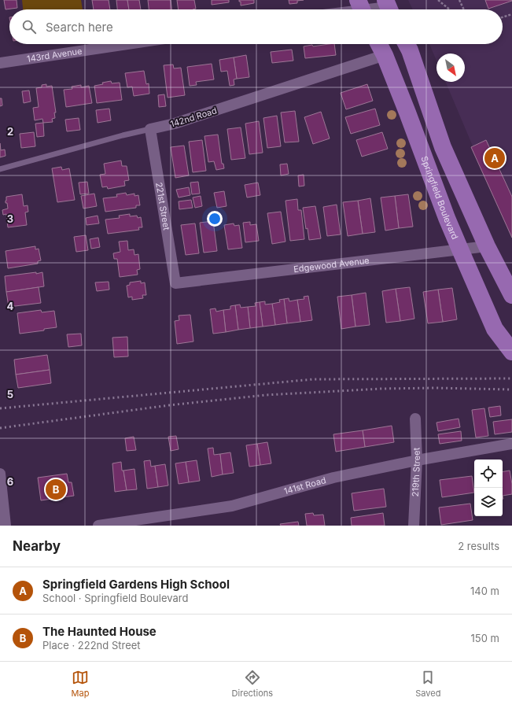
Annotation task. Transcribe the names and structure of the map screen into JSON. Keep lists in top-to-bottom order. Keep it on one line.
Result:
{"streets":{"main road":["Springfield Boulevard"],"street":["143rd Avenue","142nd Road","221st Street","Edgewood Avenue","219th Street","141st Road"]},"crossings":[["142nd Road","Springfield Boulevard"],["142nd Road","221st Street"],["Springfield Boulevard","Edgewood Avenue"],["221st Street","Edgewood Avenue"],["219th Street","141st Road"]],"north":"bottom right","page":{"search":"Search here","pins":["A","B"],"heading":["Nearby","2 results"],"list":[{"mark":"A","name":"Springfield Gardens High School","note":"School · Springfield Boulevard","value":"140 m"},{"mark":"B","name":"The Haunted House","note":"Place · 222nd Street","value":"150 m"}],"nav":["Map","Directions","Saved"]},"grid":{"rows":["2","3","4","5","6"]}}
